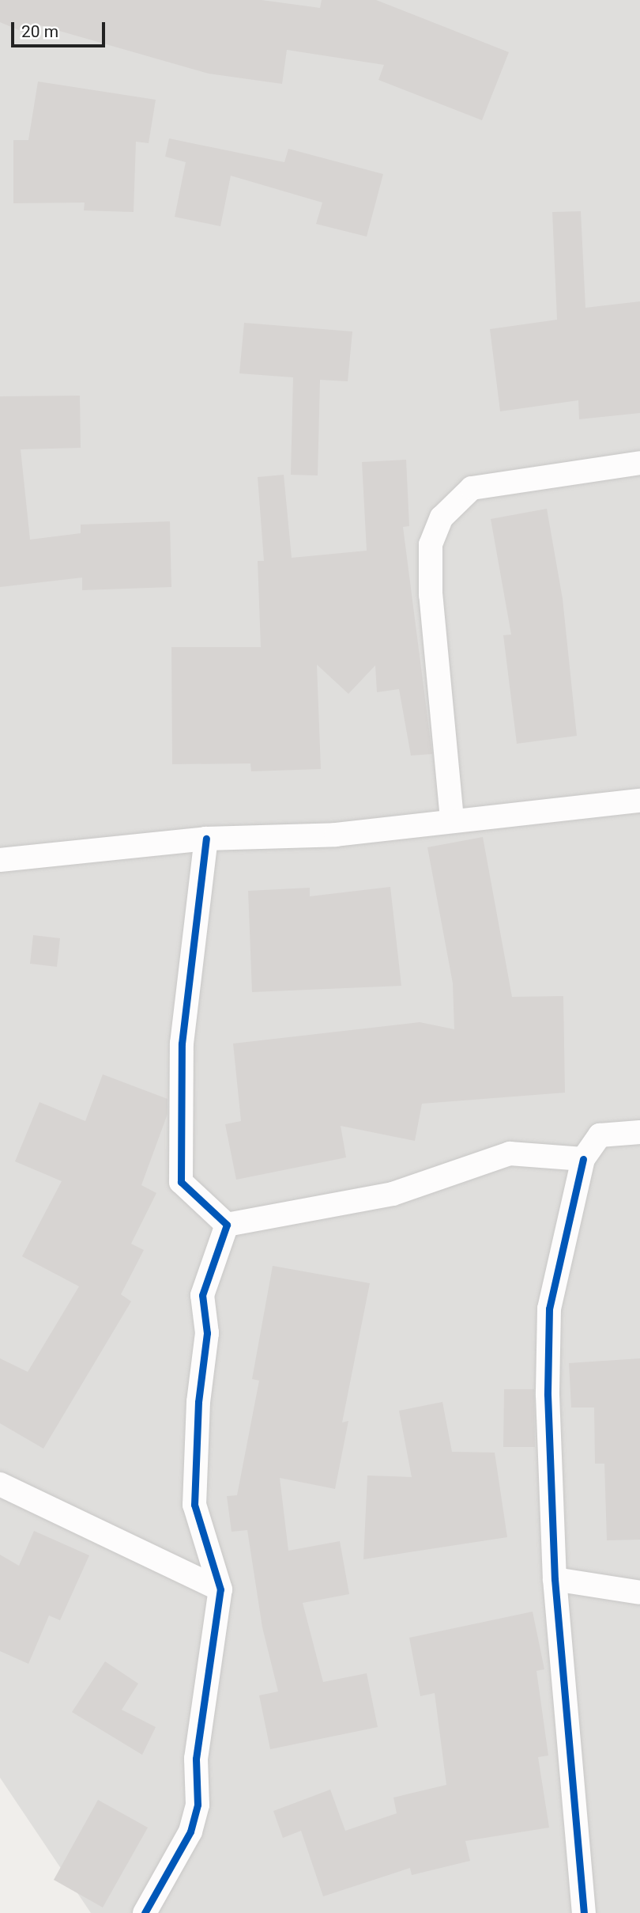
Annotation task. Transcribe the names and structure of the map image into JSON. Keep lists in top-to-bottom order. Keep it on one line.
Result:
{"scale_bar":"20 m"}
